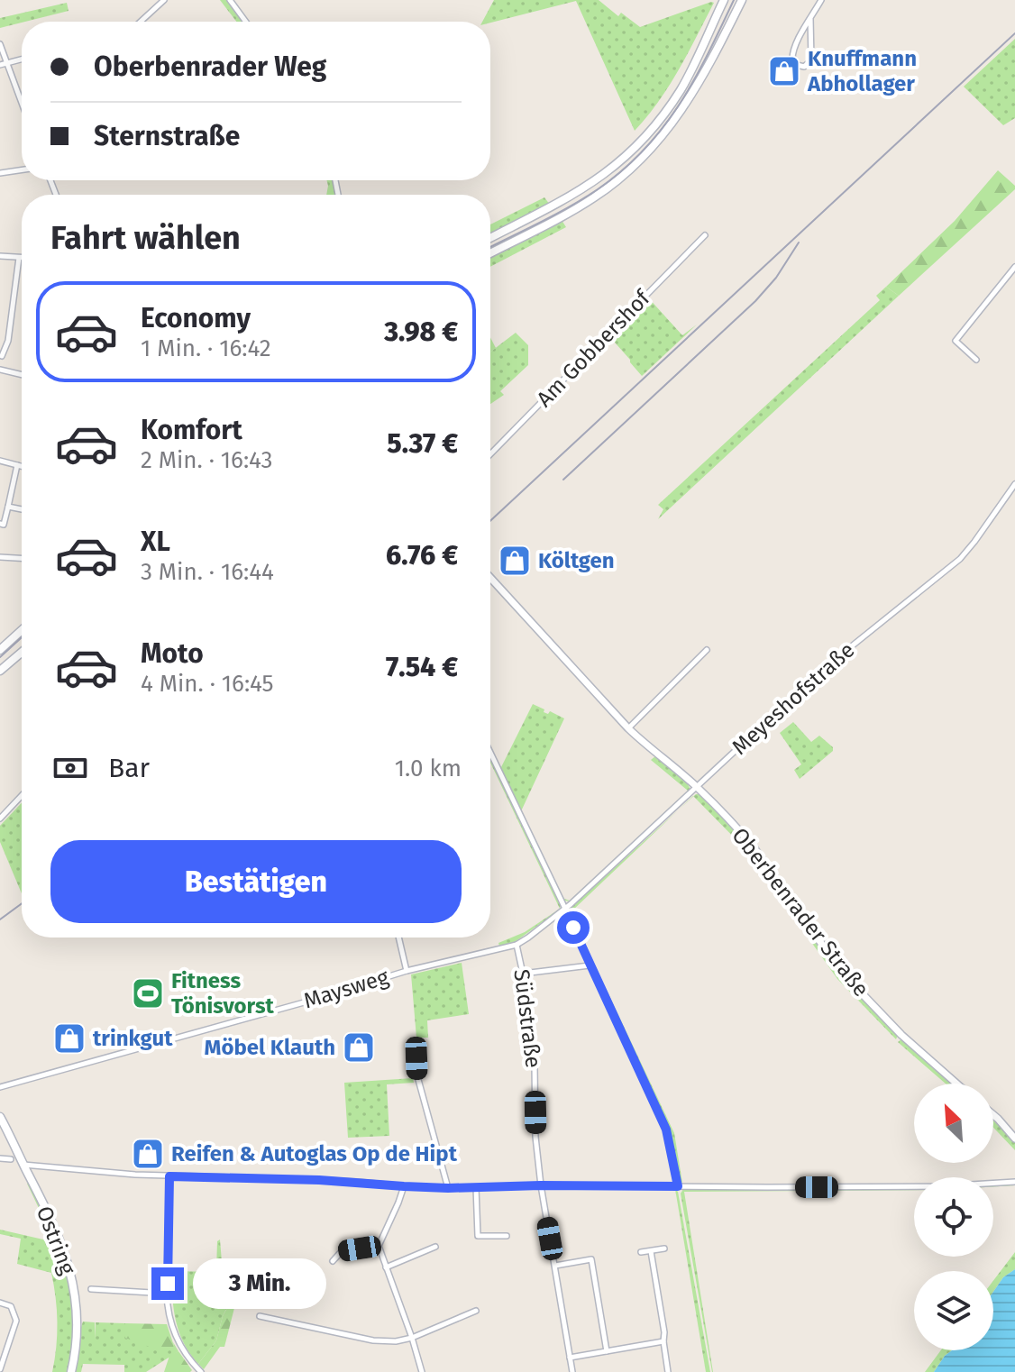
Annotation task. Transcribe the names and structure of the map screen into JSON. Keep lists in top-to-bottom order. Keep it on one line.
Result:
{"streets":{"main road":["Ostring"],"street":["Am Gobbershof","Meyeshofstraße","Oberbenrader Straße","Maysweg","Südstraße"]},"crossings":[["Meyeshofstraße","Oberbenrader Straße"],["Meyeshofstraße","Maysweg"],["Maysweg","Südstraße"]],"places":{"shop":["Knuffmann Abhollager","Költgen","trinkgut","Möbel Klauth","Reifen & Autoglas Op de Hipt"],"sports":["Fitness Tönisvorst"]},"north":"top left","page":{"banner":["Oberbenrader Weg","Sternstraße"],"heading":"Fahrt wählen","list":[{"name":"Economy","note":"1 Min. · 16:42","value":"3.98 €"},{"name":"Komfort","note":"2 Min. · 16:43","value":"5.37 €"},{"name":"XL","note":"3 Min. · 16:44","value":"6.76 €"},{"name":"Moto","note":"4 Min. · 16:45","value":"7.54 €"}],"pay":["Bar","1.0 km"],"buttons":"Bestätigen","bubble":"3 Min."}}
